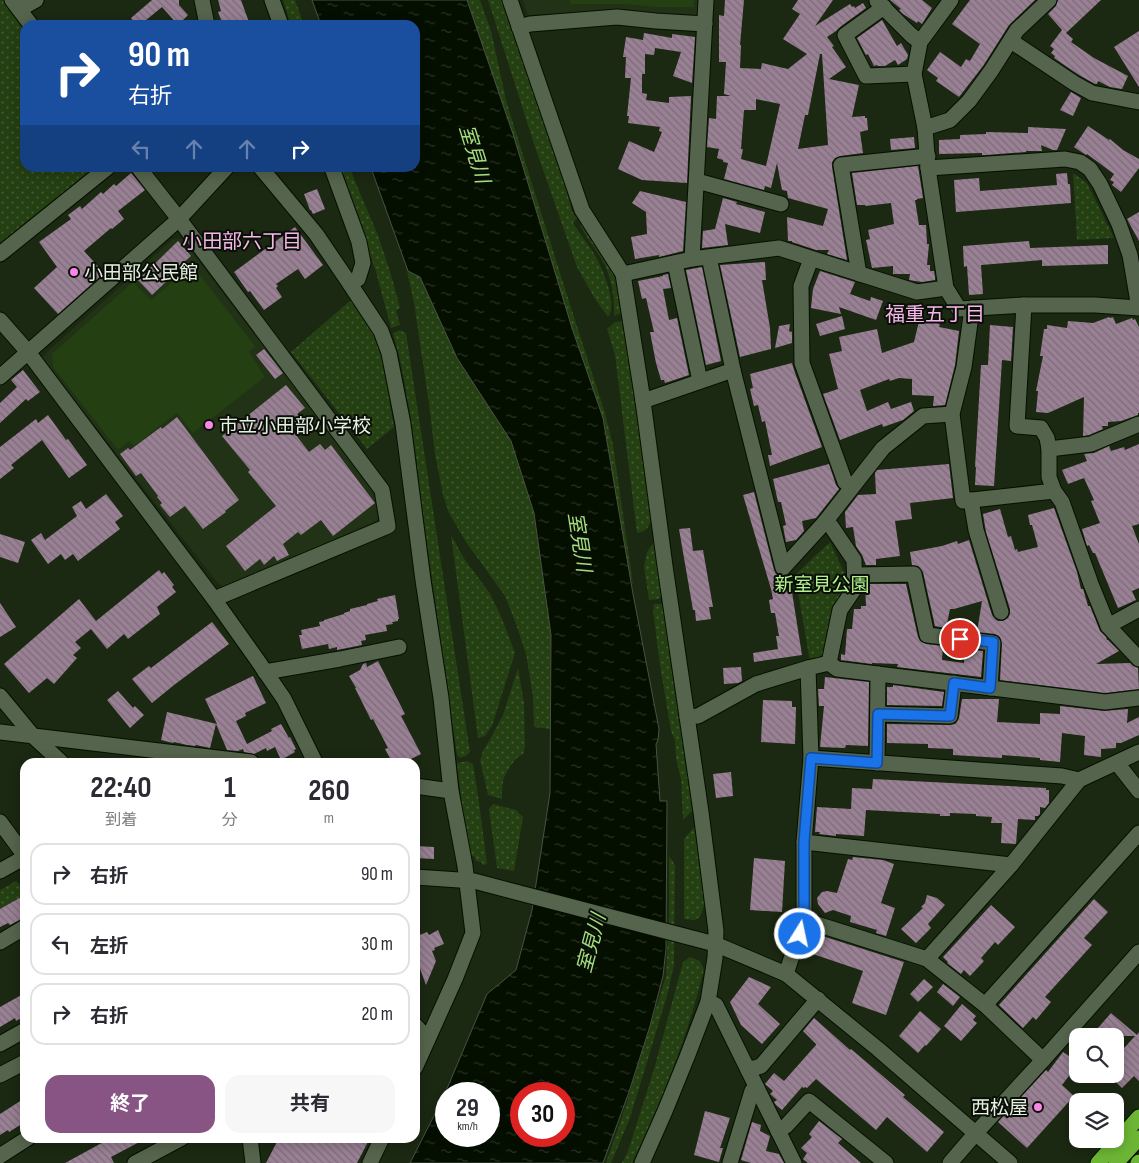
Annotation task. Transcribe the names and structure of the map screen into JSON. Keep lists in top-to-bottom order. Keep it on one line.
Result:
{"districts":["小田部六丁目","福重五丁目"],"water":["室見川"],"parks":["新室見公園"],"places":["小田部公民館","市立小田部小学校","西松屋"],"page":{"turn":["90 m","右折"],"eta":["22:40","到着","1","分","260","m"],"list":[{"name":"右折","value":"90 m"},{"name":"左折","value":"30 m"},{"name":"右折","value":"20 m"}],"buttons":["終了","共有"],"speed":"29 km/h","limit":"30"}}
